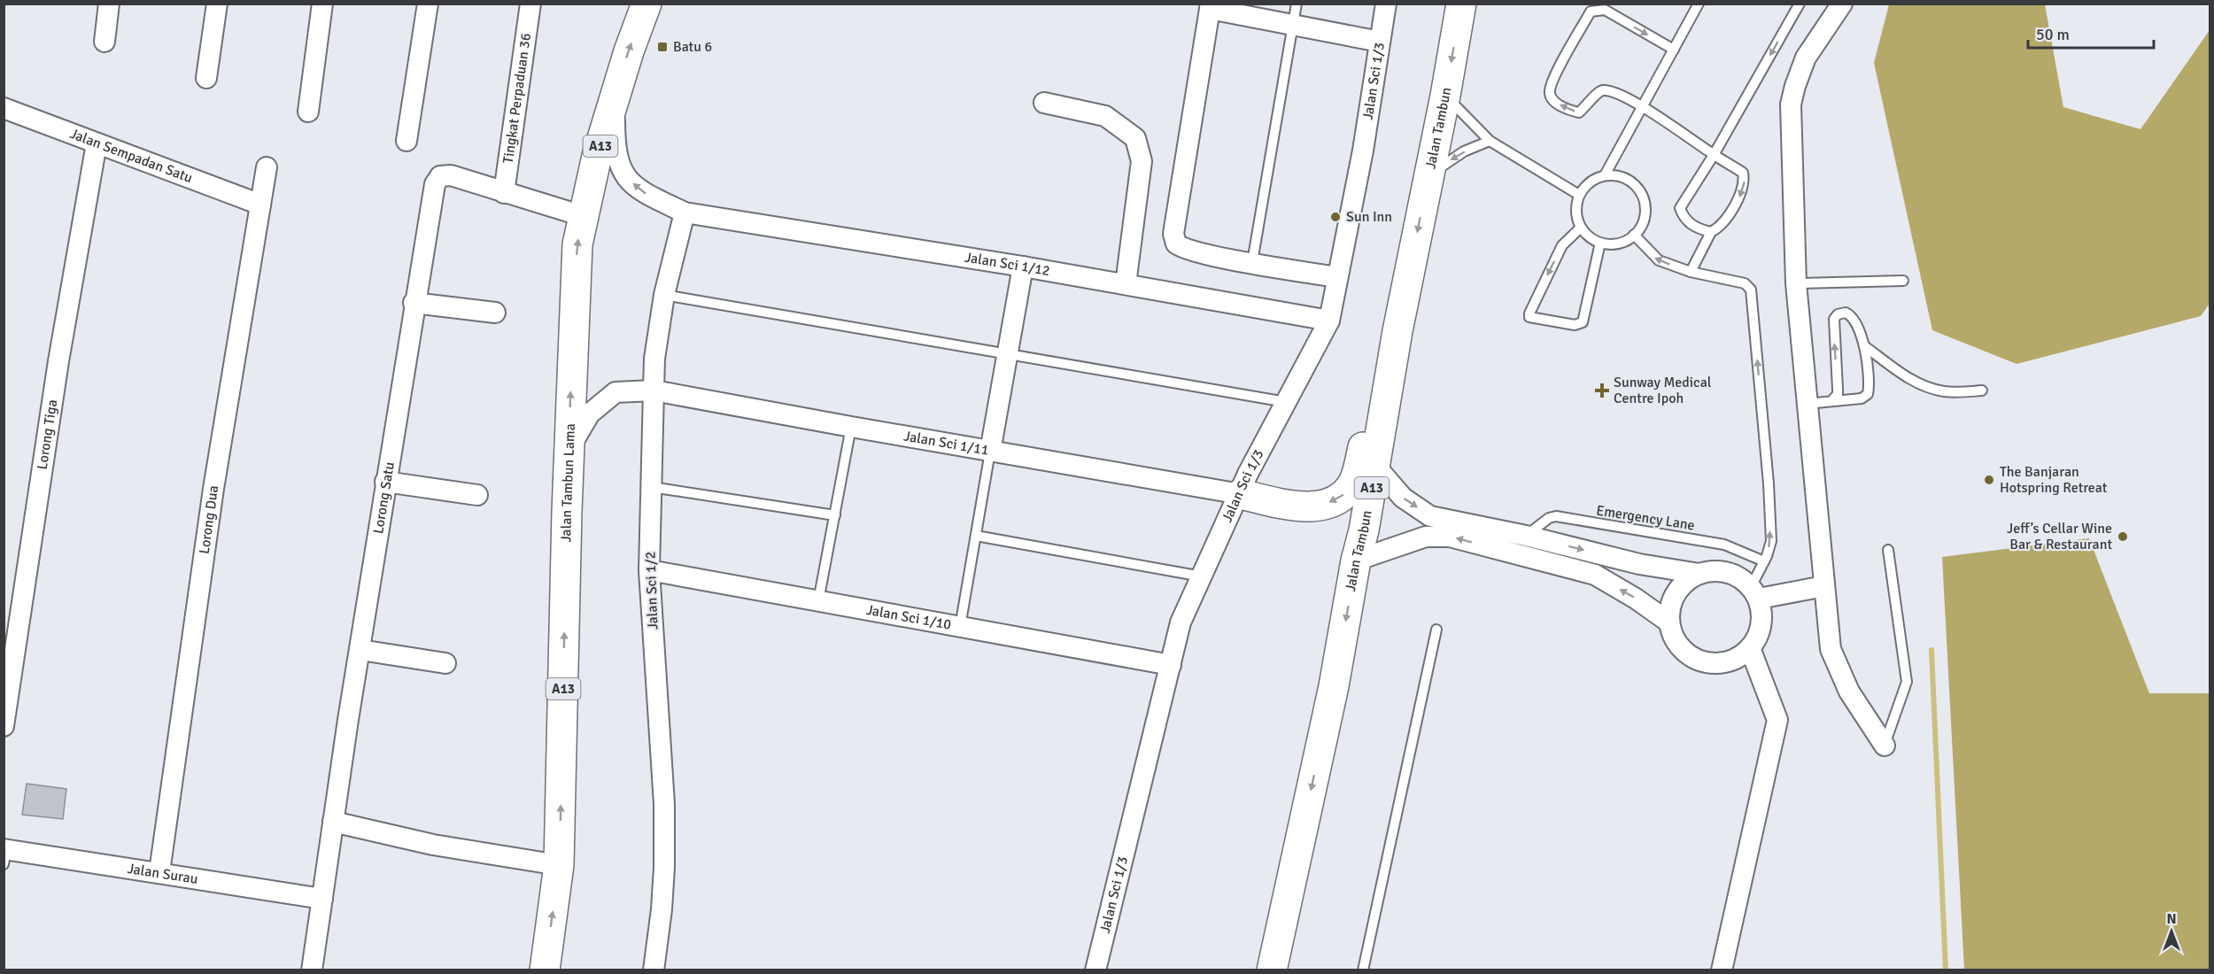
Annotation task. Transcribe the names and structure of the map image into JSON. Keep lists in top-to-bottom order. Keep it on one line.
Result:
{"streets":{"main road":["Jalan Tambun","A13","Jalan Tambun Lama"],"street":["Jalan Sci 1/3","Tingkat Perpaduan 36","Jalan Sempadan Satu","Jalan Sci 1/12","Lorong Tiga","Jalan Sci 1/11","Lorong Satu","Lorong Dua","Jalan Sci 1/2","Jalan Sci 1/10","Jalan Surau"],"lane":["Emergency Lane"]},"crossings":[["Jalan Sci 1/3","Jalan Sci 1/12"],["Jalan Sci 1/3","Jalan Sci 1/11"],["Jalan Sci 1/3","Jalan Sci 1/10"],["Tingkat Perpaduan 36","Lorong Satu"],["Jalan Sempadan Satu","Lorong Tiga"],["Jalan Sempadan Satu","Lorong Dua"],["Jalan Sci 1/12","Jalan Tambun Lama"],["Jalan Sci 1/12","Jalan Sci 1/2"],["Jalan Sci 1/11","Jalan Tambun Lama"],["Jalan Sci 1/11","Jalan Sci 1/2"],["Jalan Tambun Lama","Lorong Satu"],["Lorong Satu","Jalan Surau"],["Lorong Dua","Jalan Surau"],["Jalan Sci 1/2","Jalan Sci 1/10"]],"one_way":["Jalan Tambun","Jalan Tambun Lama"],"places":{"transit":["Batu 6"],"other":["Sun Inn","The Banjaran Hotspring Retreat","Jeff’s Cellar Wine Bar & Restaurant"],"health":["Sunway Medical Centre Ipoh"]},"scale_bar":"50 m","north":"top"}
